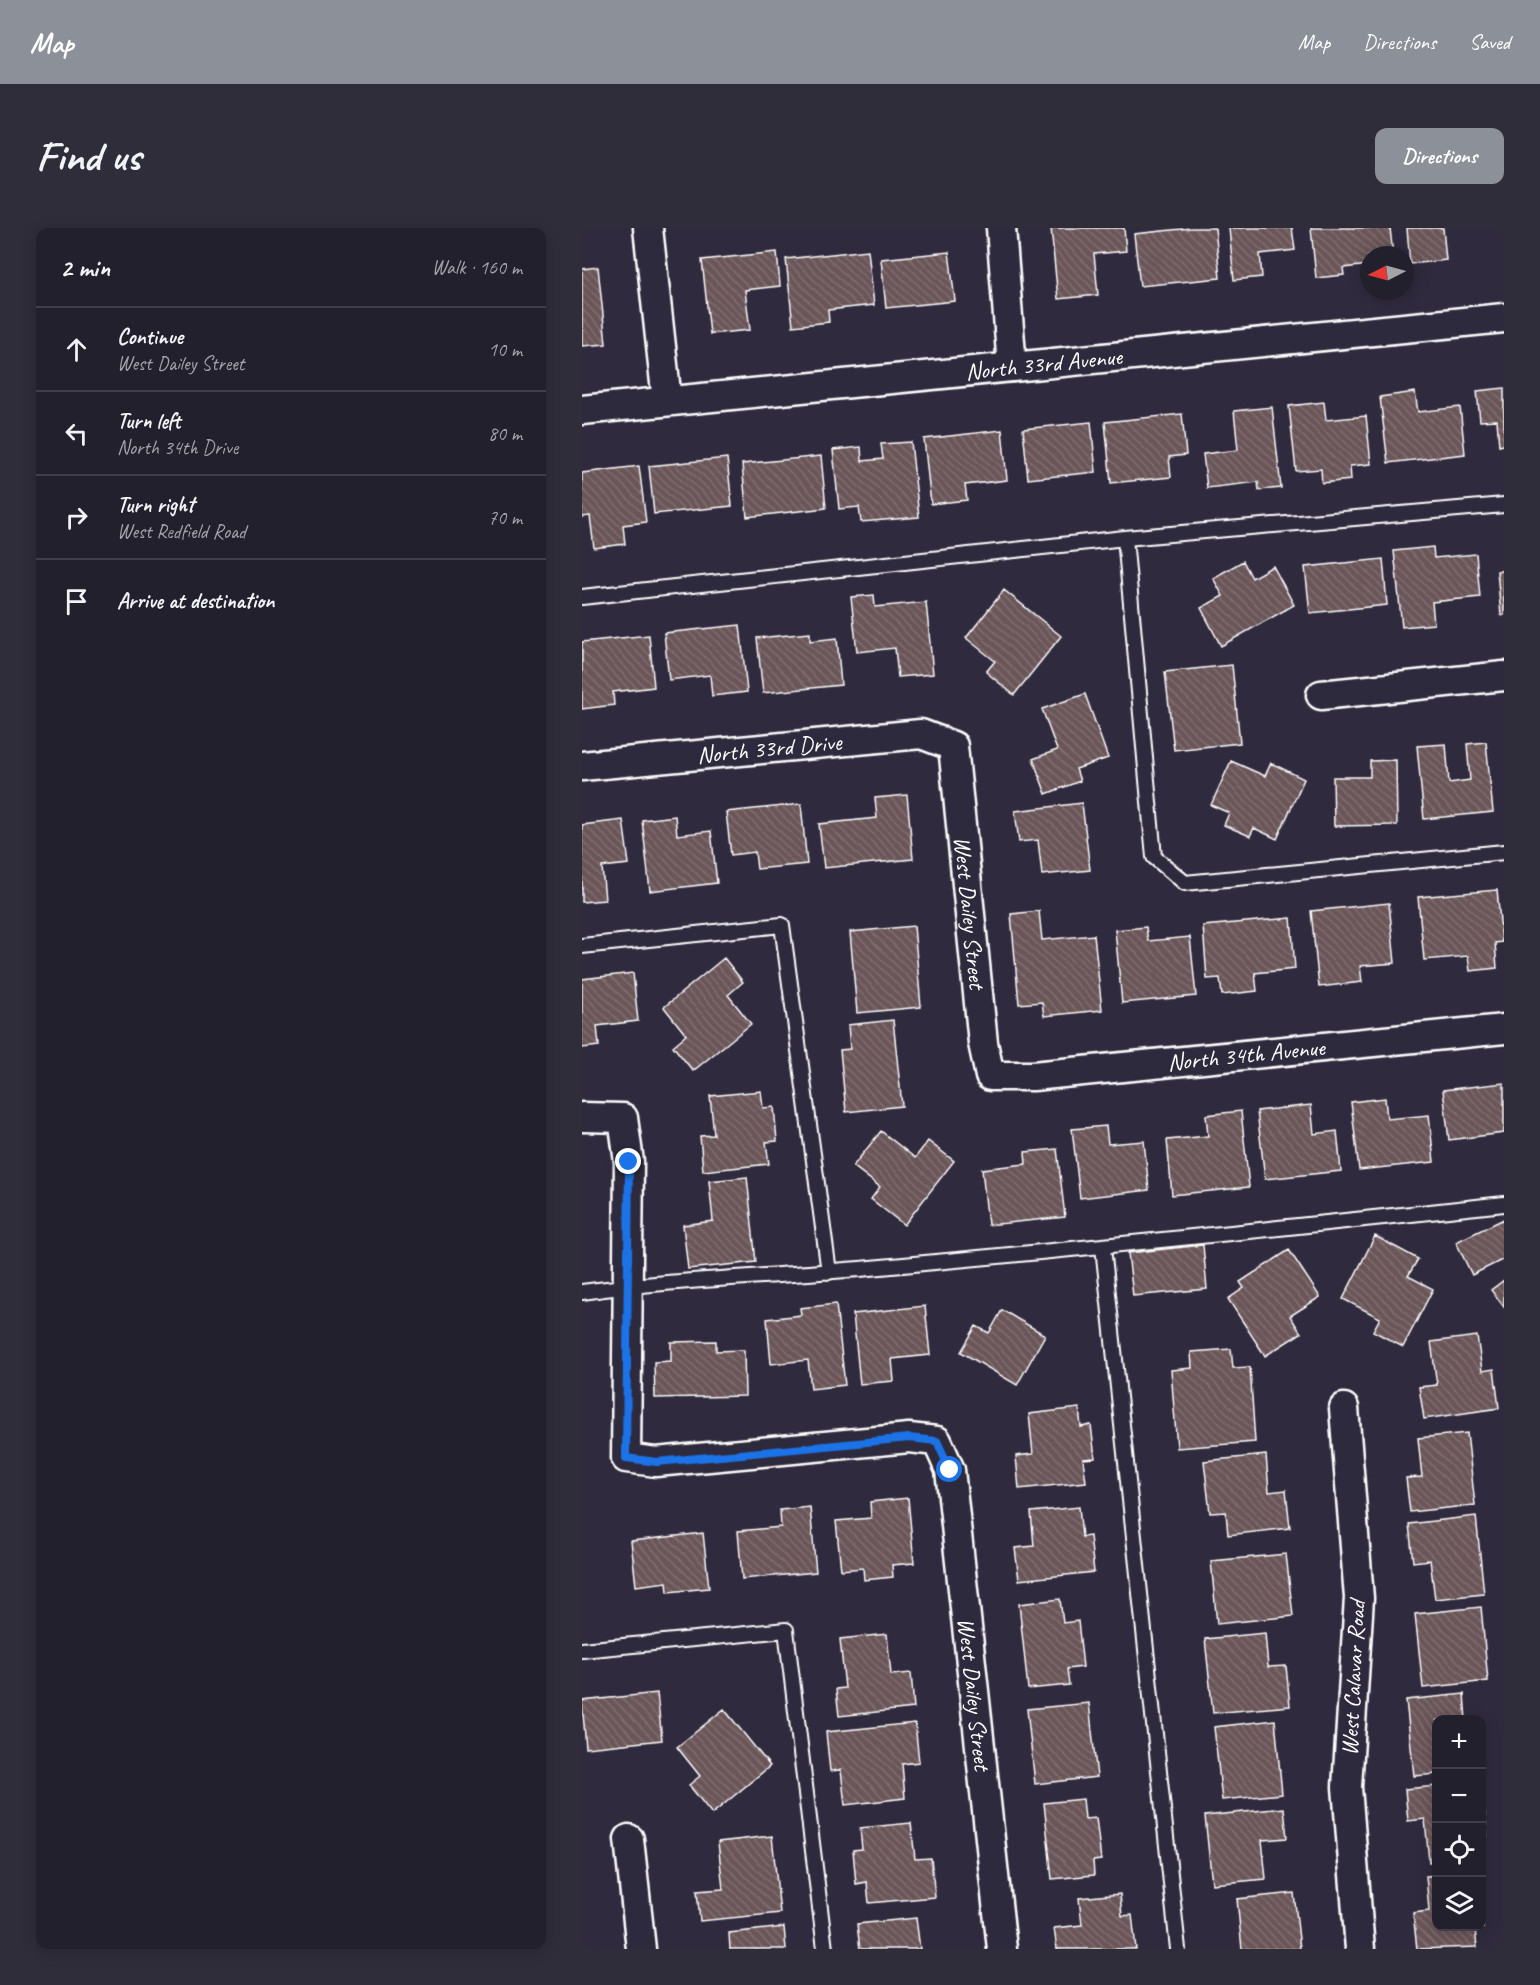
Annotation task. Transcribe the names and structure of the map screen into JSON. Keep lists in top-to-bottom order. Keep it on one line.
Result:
{"streets":{"street":["North 33rd Avenue","North 33rd Drive","West Dailey Street","North 34th Avenue","West Calavar Road"]},"crossings":[["North 33rd Drive","West Dailey Street"],["West Dailey Street","North 34th Avenue"]],"north":"left","page":{"header":"Map","nav":["Map","Directions","Saved"],"buttons":"Directions","title":"Find us","heading":["2 min","Walk · 160 m"],"list":[["Continue","West Dailey Street","10 m"],["Turn left","North 34th Drive","80 m"],["Turn right","West Redfield Road","70 m"],"Arrive at destination"],"map_buttons":["+","−"]}}
